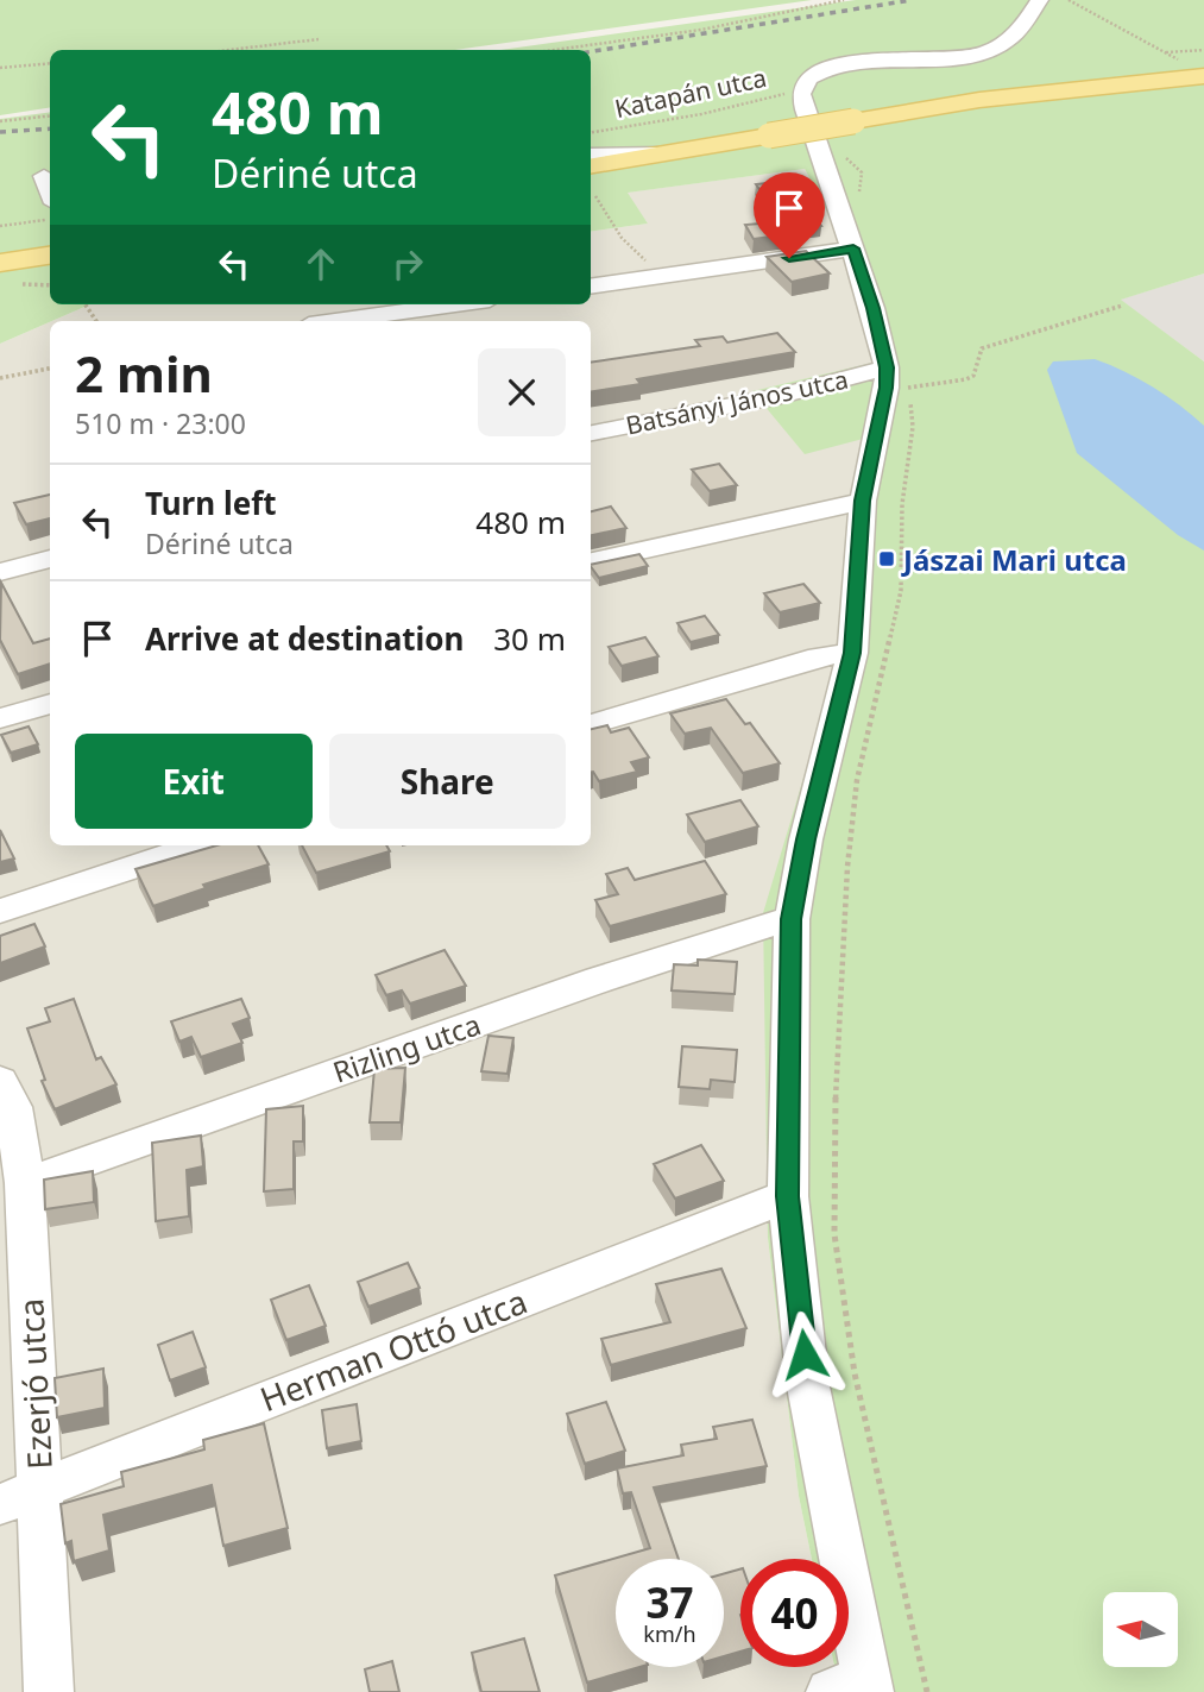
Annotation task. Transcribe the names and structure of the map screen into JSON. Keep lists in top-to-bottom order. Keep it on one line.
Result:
{"streets":{"street":["Batsányi János utca","Rizling utca","Herman Ottó utca","Ezerjó utca"],"path":["Katapán utca"]},"crossings":[["Rizling utca","Ezerjó utca"],["Herman Ottó utca","Ezerjó utca"]],"places":{"transit":["Jászai Mari utca"]},"north":"left","page":{"turn":["480 m","Dériné utca"],"heading":["2 min","510 m · 23:00"],"list":[{"name":"Turn left","note":"Dériné utca","value":"480 m"},{"name":"Arrive at destination","value":"30 m"}],"buttons":["Exit","Share"],"speed":"37 km/h","limit":"40"}}
